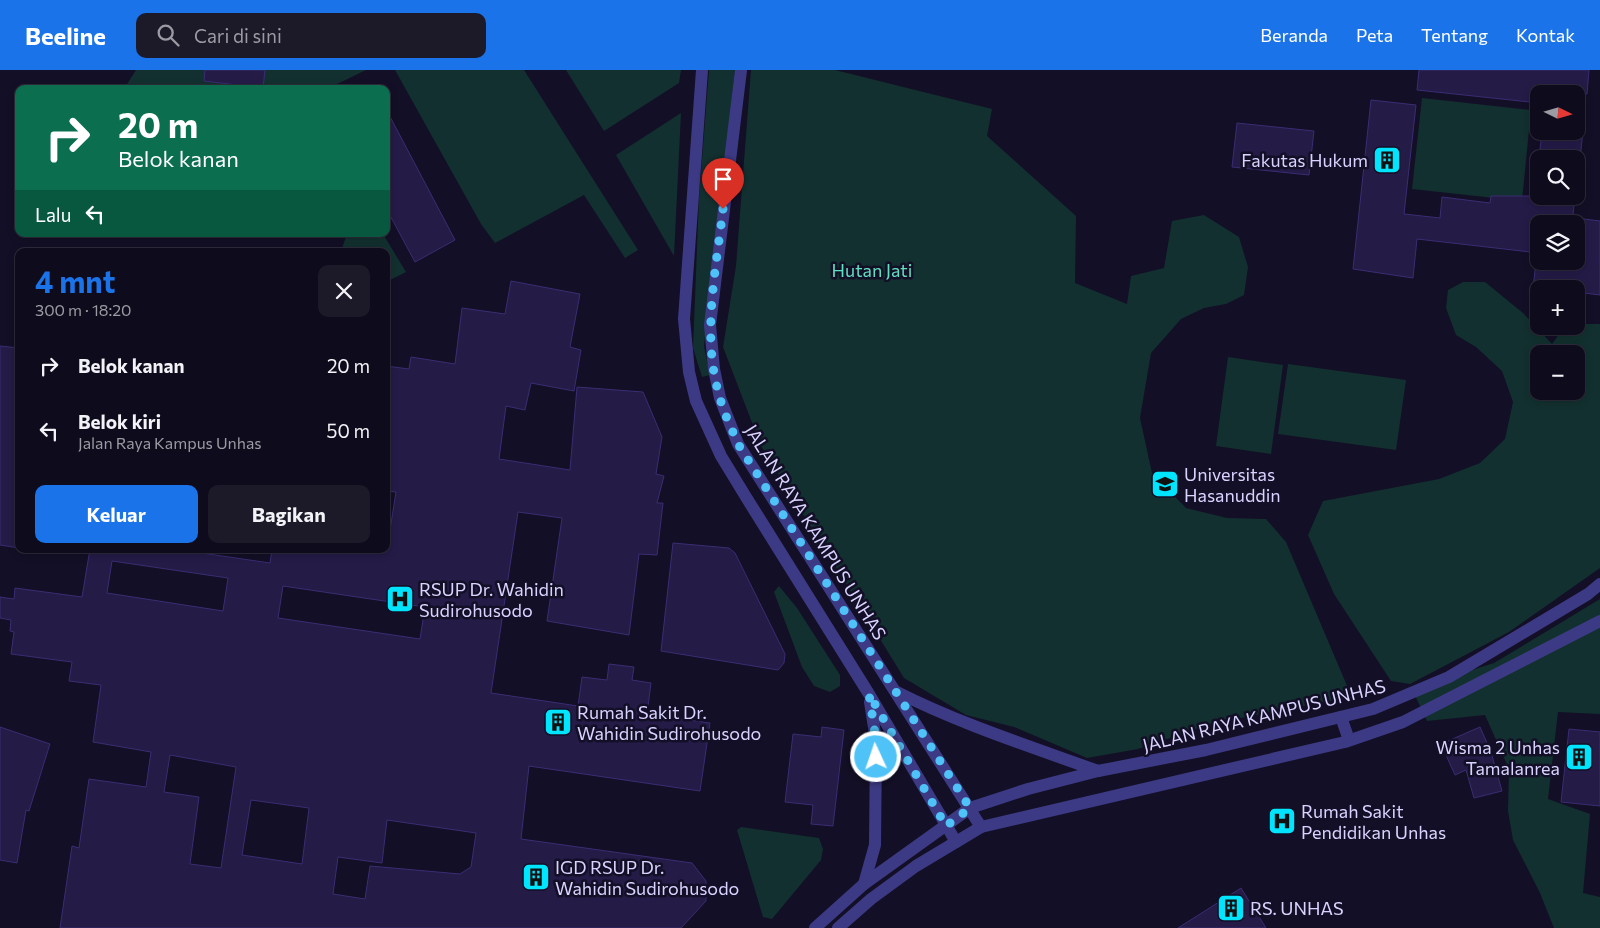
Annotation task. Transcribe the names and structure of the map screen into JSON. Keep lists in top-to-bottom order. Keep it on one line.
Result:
{"streets":{"street":["JALAN RAYA KAMPUS UNHAS"]},"parks":["Hutan Jati"],"places":{"building":["Fakutas Hukum","Rumah Sakit Dr. Wahidin Sudirohusodo","Wisma 2 Unhas Tamalanrea","IGD RSUP Dr. Wahidin Sudirohusodo","RS. UNHAS"],"school or university":["Universitas Hasanuddin"],"hospital":["RSUP Dr. Wahidin Sudirohusodo","Rumah Sakit Pendidikan Unhas"]},"north":"right","page":{"header":"Beeline","search":"Cari di sini","nav":["Beranda","Peta","Tentang","Kontak"],"map_buttons":["+","−"],"turn":["20 m","Belok kanan"],"then":"Lalu","heading":["4 mnt","300 m · 18:20"],"list":[{"name":"Belok kanan","value":"20 m"},{"name":"Belok kiri","note":"Jalan Raya Kampus Unhas","value":"50 m"}],"buttons":["Keluar","Bagikan"]}}
